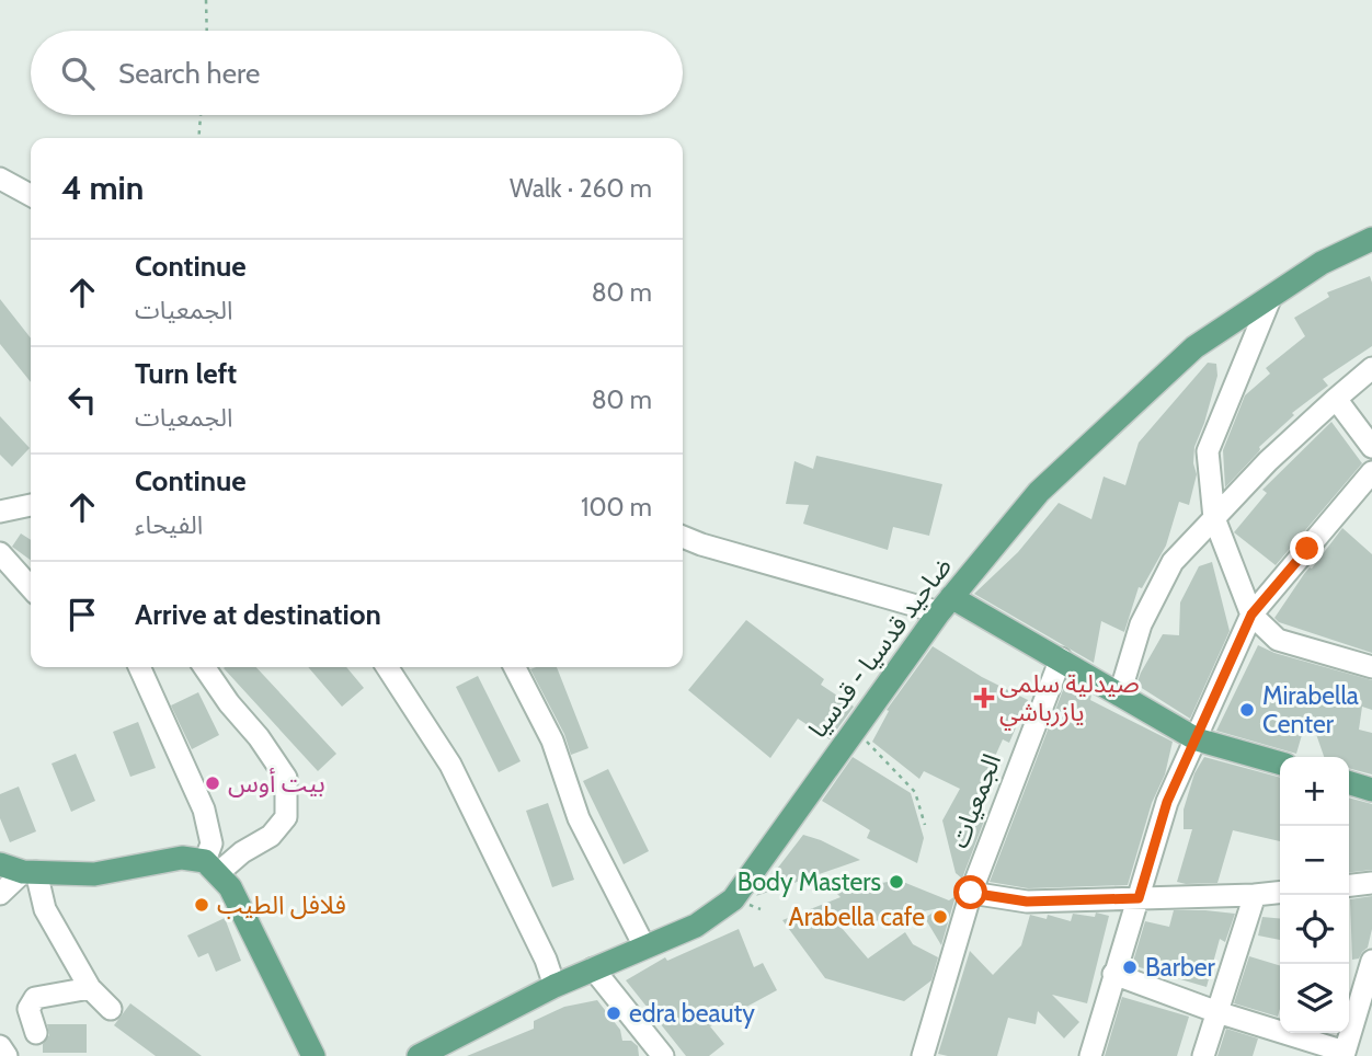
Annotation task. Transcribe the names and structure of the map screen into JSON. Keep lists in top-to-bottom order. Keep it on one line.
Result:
{"streets":{"main road":["ضاحيد قدسيا - قدسيا"],"street":["الجمعيات"]},"places":{"health":["صيدلية سلمى يازرباشي"],"other":["Mirabella Center","بيت أوس","Body Masters","فلافل الطيب","Arabella cafe","Barber","edra beauty"]},"page":{"search":"Search here","heading":["4 min","Walk · 260 m"],"list":[["Continue","الجمعيات","80 m"],["Turn left","الجمعيات","80 m"],["Continue","الفيحاء","100 m"],"Arrive at destination"],"map_buttons":["+","−"]}}
